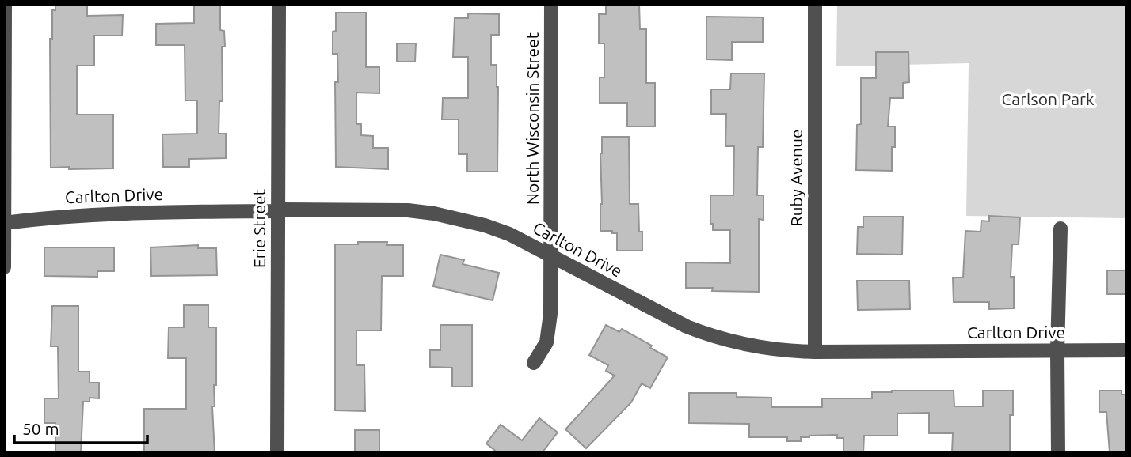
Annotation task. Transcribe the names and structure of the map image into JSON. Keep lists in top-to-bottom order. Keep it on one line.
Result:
{"streets":{"street":["North Wisconsin Street","Ruby Avenue","Carlton Drive","Erie Street"]},"crossings":[["North Wisconsin Street","Carlton Drive"],["Ruby Avenue","Carlton Drive"],["Carlton Drive","Erie Street"]],"parks":["Carlson Park"],"scale_bar":"50 m"}
